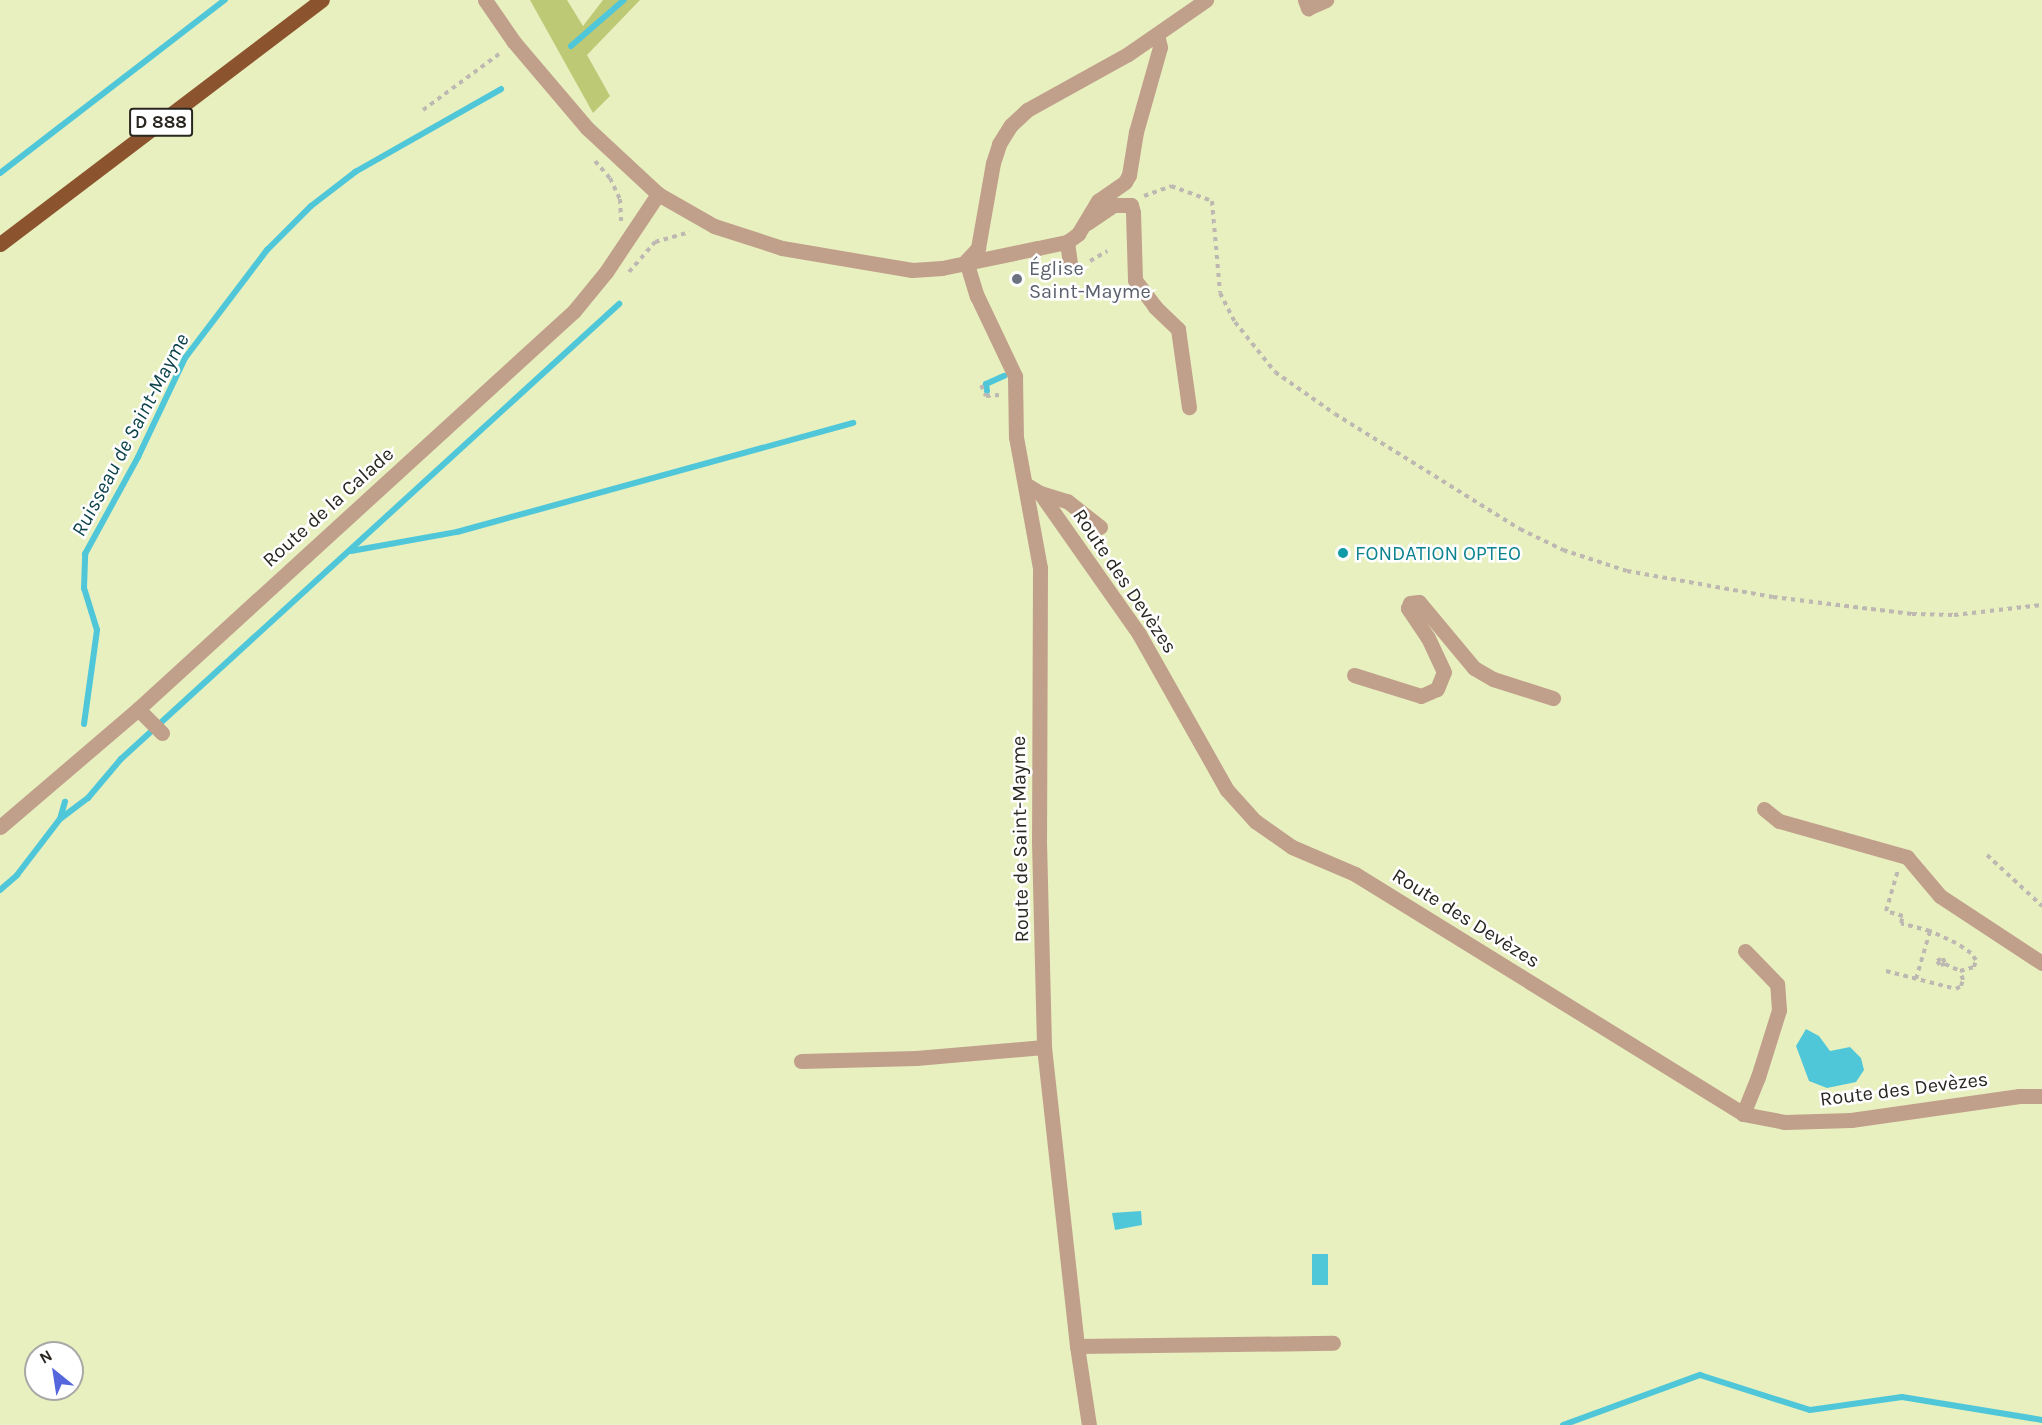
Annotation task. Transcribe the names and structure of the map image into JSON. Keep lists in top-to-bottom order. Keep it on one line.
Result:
{"streets":{"main road":["D 888"],"street":["Route de la Calade","Route des Devèzes","Route de Saint-Mayme"]},"crossings":[["Route des Devèzes","Route de Saint-Mayme"]],"water":["Ruisseau de Saint-Mayme"],"places":["Église Saint-Mayme","FONDATION OPTEO"],"north":"top left"}
